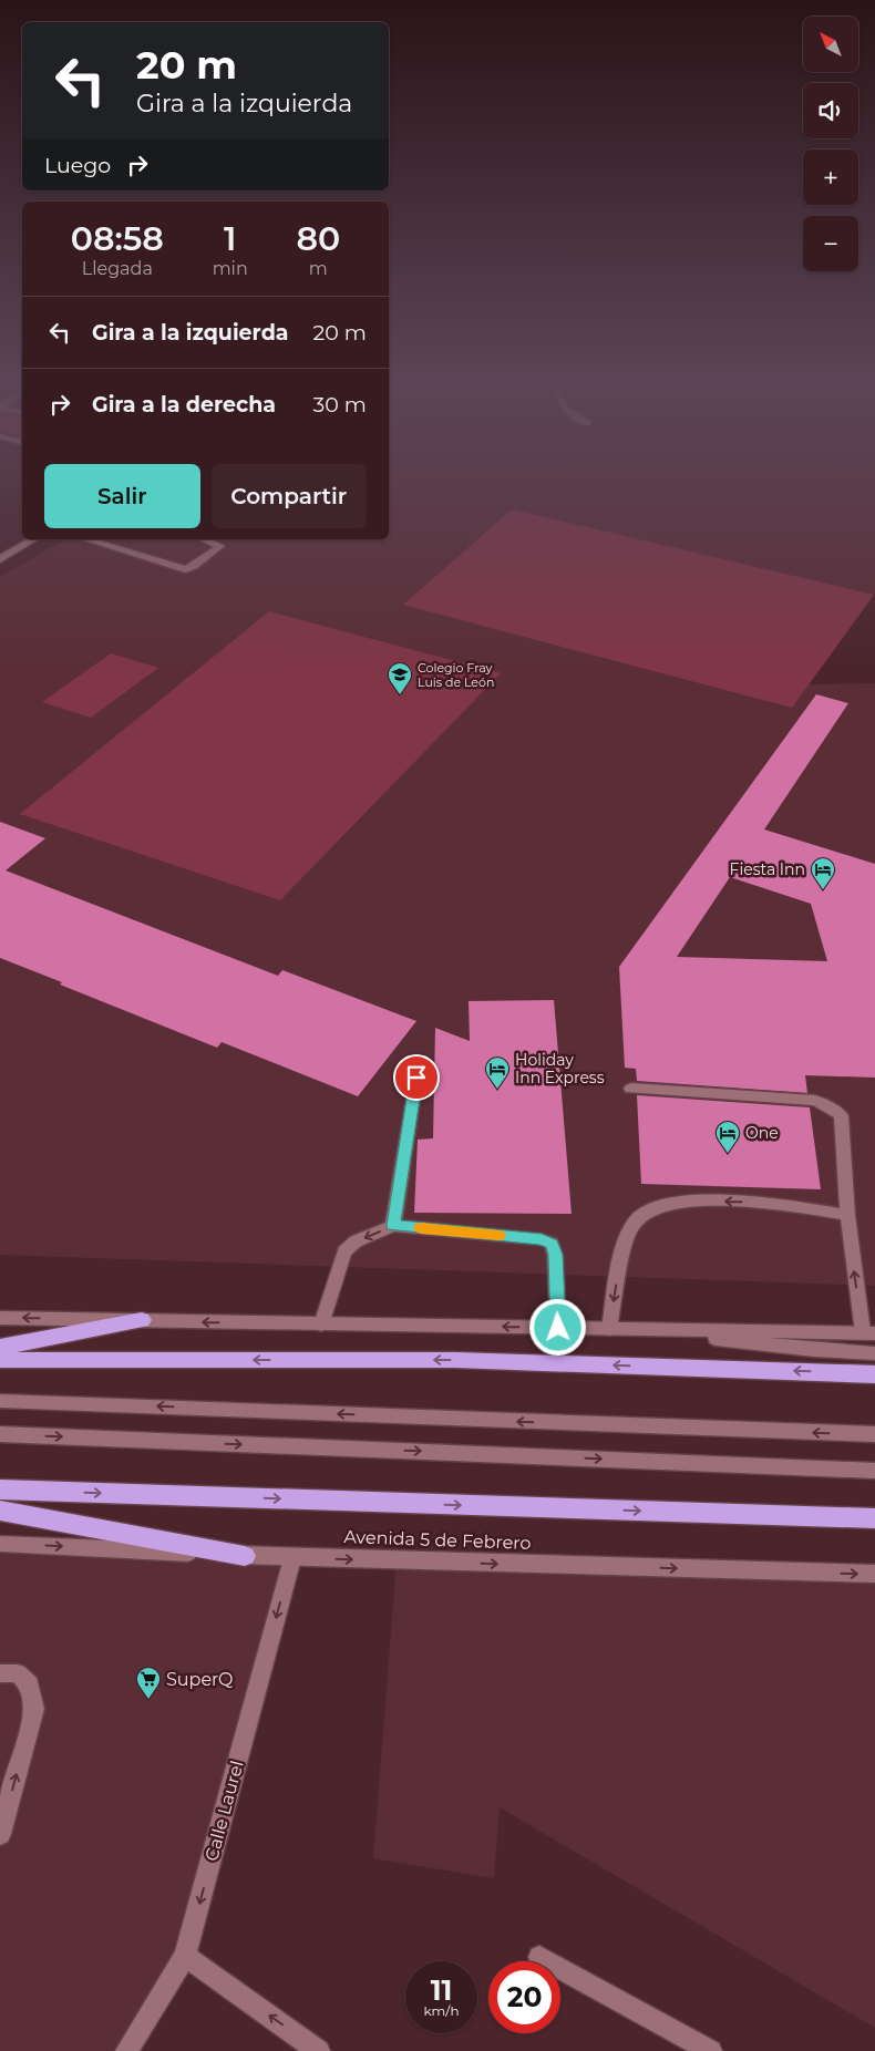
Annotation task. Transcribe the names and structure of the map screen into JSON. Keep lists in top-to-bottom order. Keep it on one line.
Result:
{"streets":{"main road":["Avenida 5 de Febrero","Calle Laurel"]},"crossings":[["Avenida 5 de Febrero","Calle Laurel"]],"one_way":["Calle Laurel"],"places":{"school or university":["Colegio Fray Luis de León"],"hotel":["Fiesta Inn","Holiday Inn Express","One"],"supermarket":["SuperQ"]},"north":"top left","page":{"map_buttons":["+","−"],"turn":["20 m","Gira a la izquierda"],"then":"Luego","eta":["08:58","Llegada","1","min","80","m"],"list":[{"name":"Gira a la izquierda","value":"20 m"},{"name":"Gira a la derecha","value":"30 m"}],"buttons":["Salir","Compartir"],"speed":"11 km/h","limit":"20"}}
